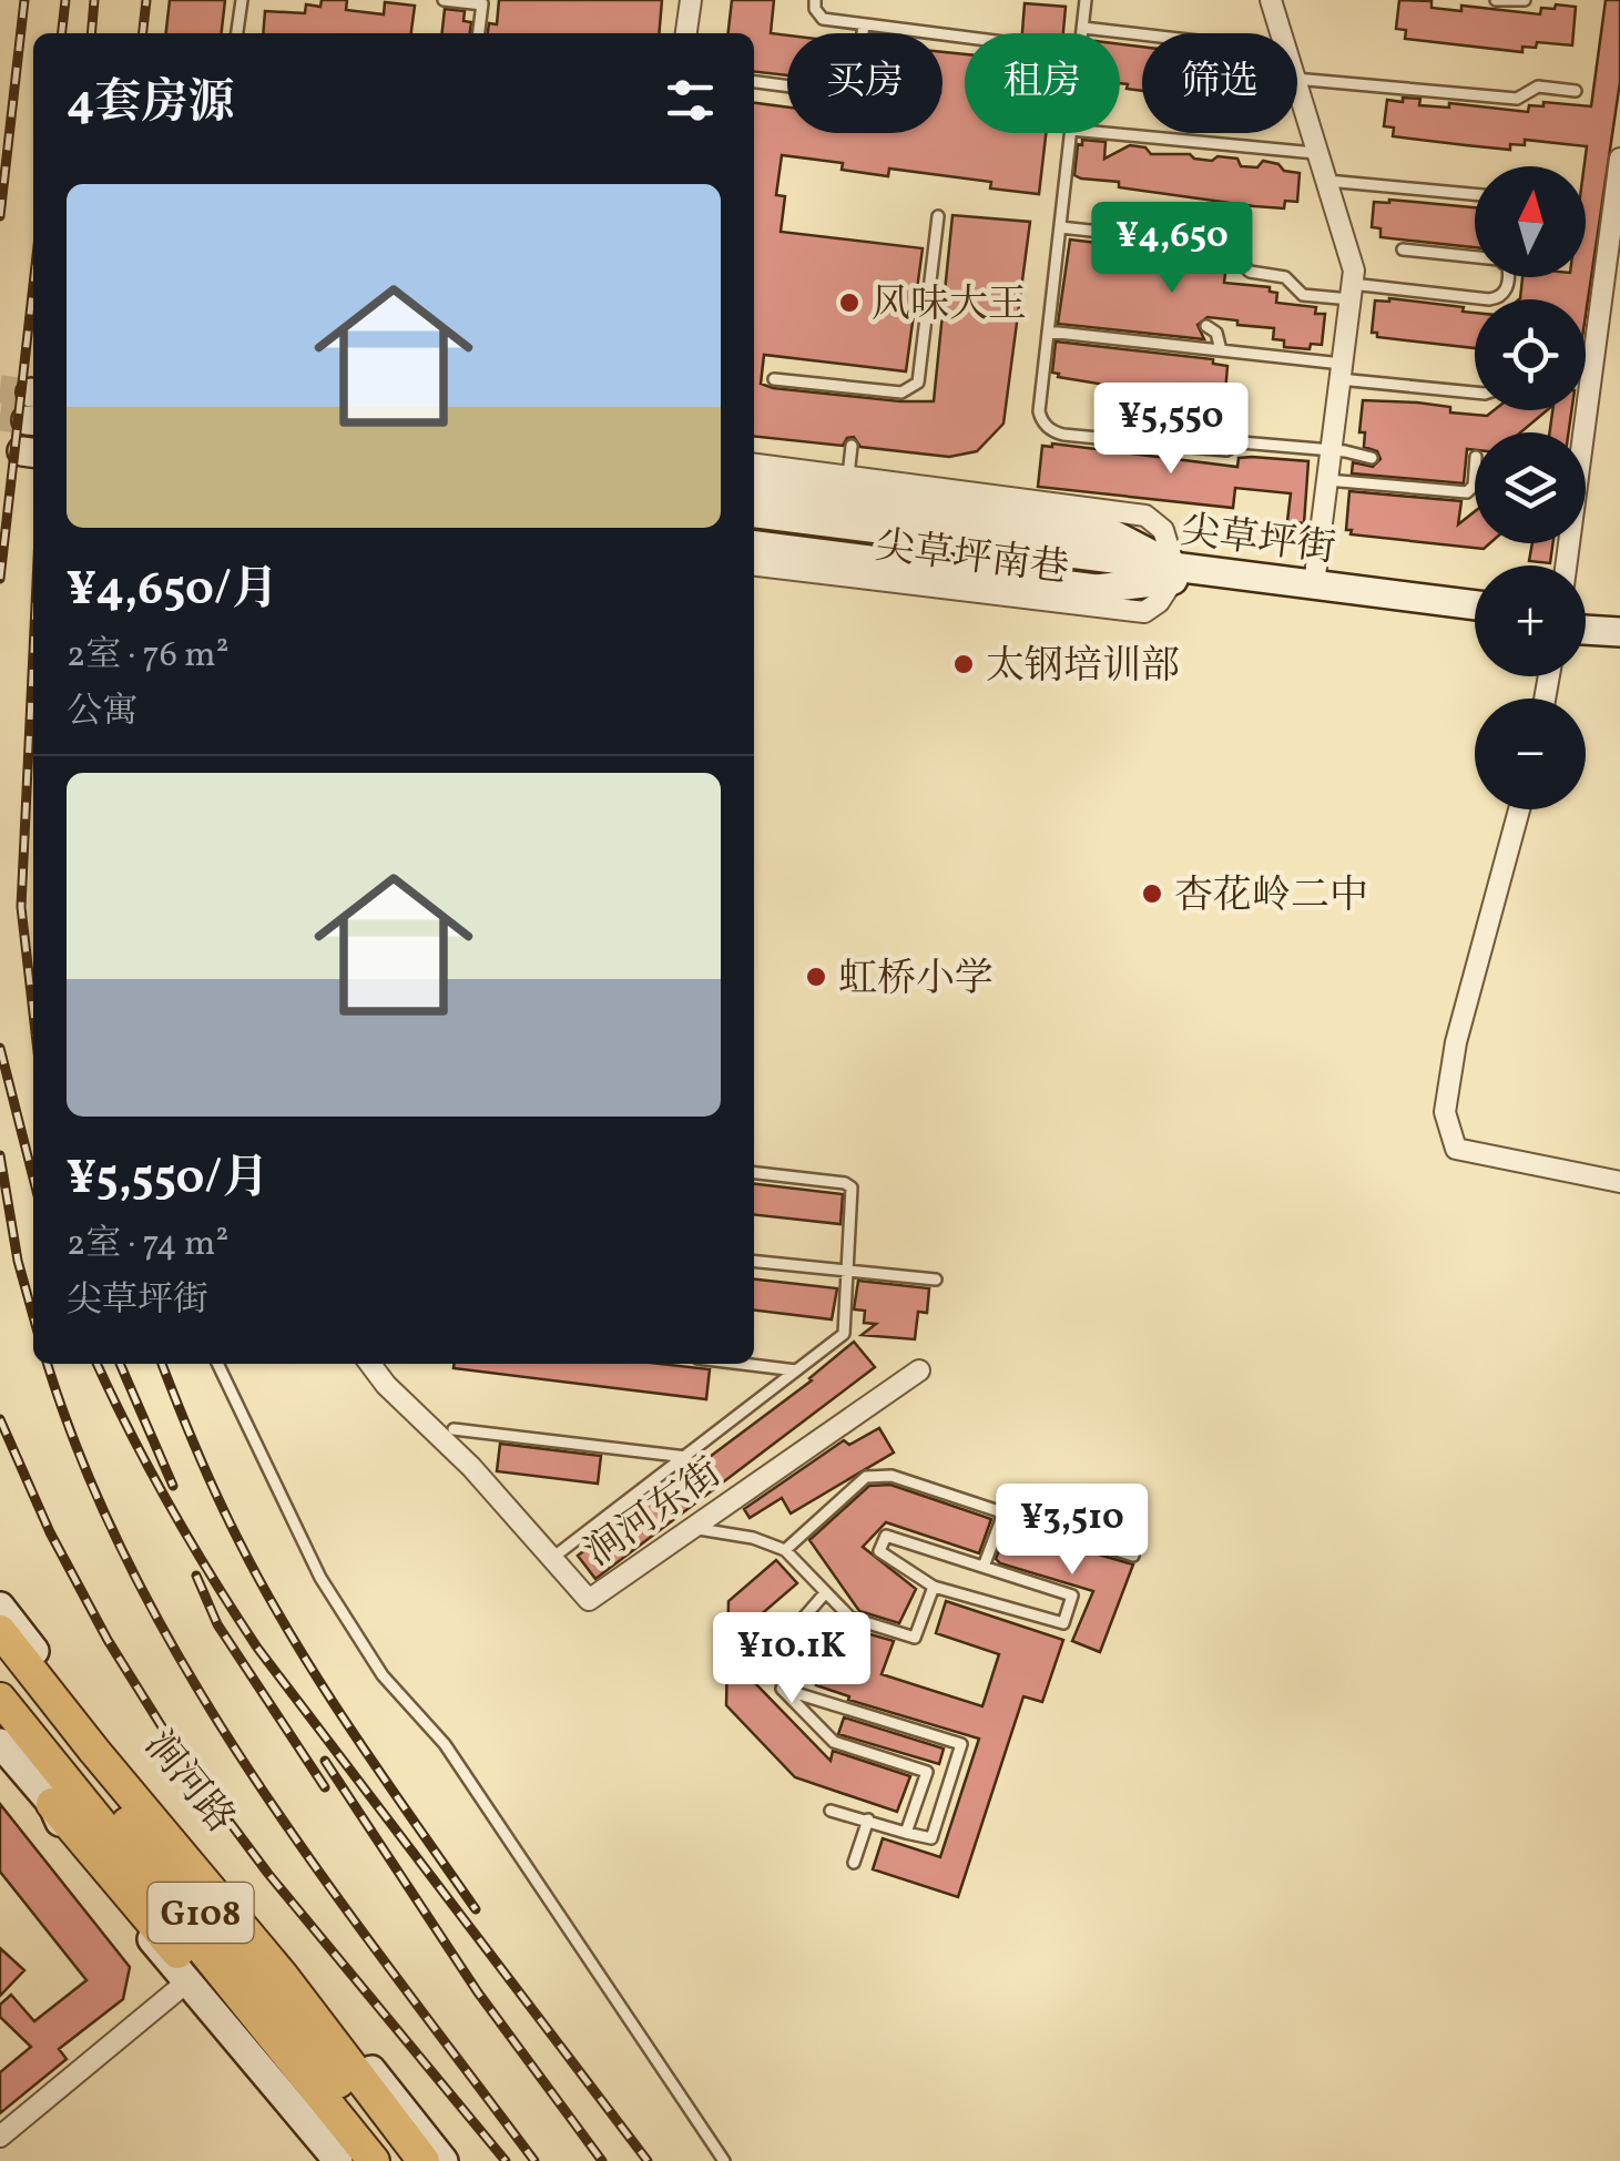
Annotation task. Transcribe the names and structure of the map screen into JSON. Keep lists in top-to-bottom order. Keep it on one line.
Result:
{"streets":{"main road":["尖草坪街","涧河路","G108"],"street":["尖草坪南巷","涧河东街"]},"crossings":[["尖草坪街","尖草坪南巷"]],"places":["风味大王","太钢培训部","杏花岭二中","虹桥小学"],"north":"top","page":{"chip":["买房","租房","筛选"],"heading":"4套房源","map_buttons":["+","−"],"list":[{"name":"¥4,650/月","note":"2室 · 76 m² · 公寓"},{"name":"¥5,550/月","note":"2室 · 74 m² · 尖草坪街"}],"price":["¥4,650","¥5,550","¥3,510","¥10.1K"]}}
